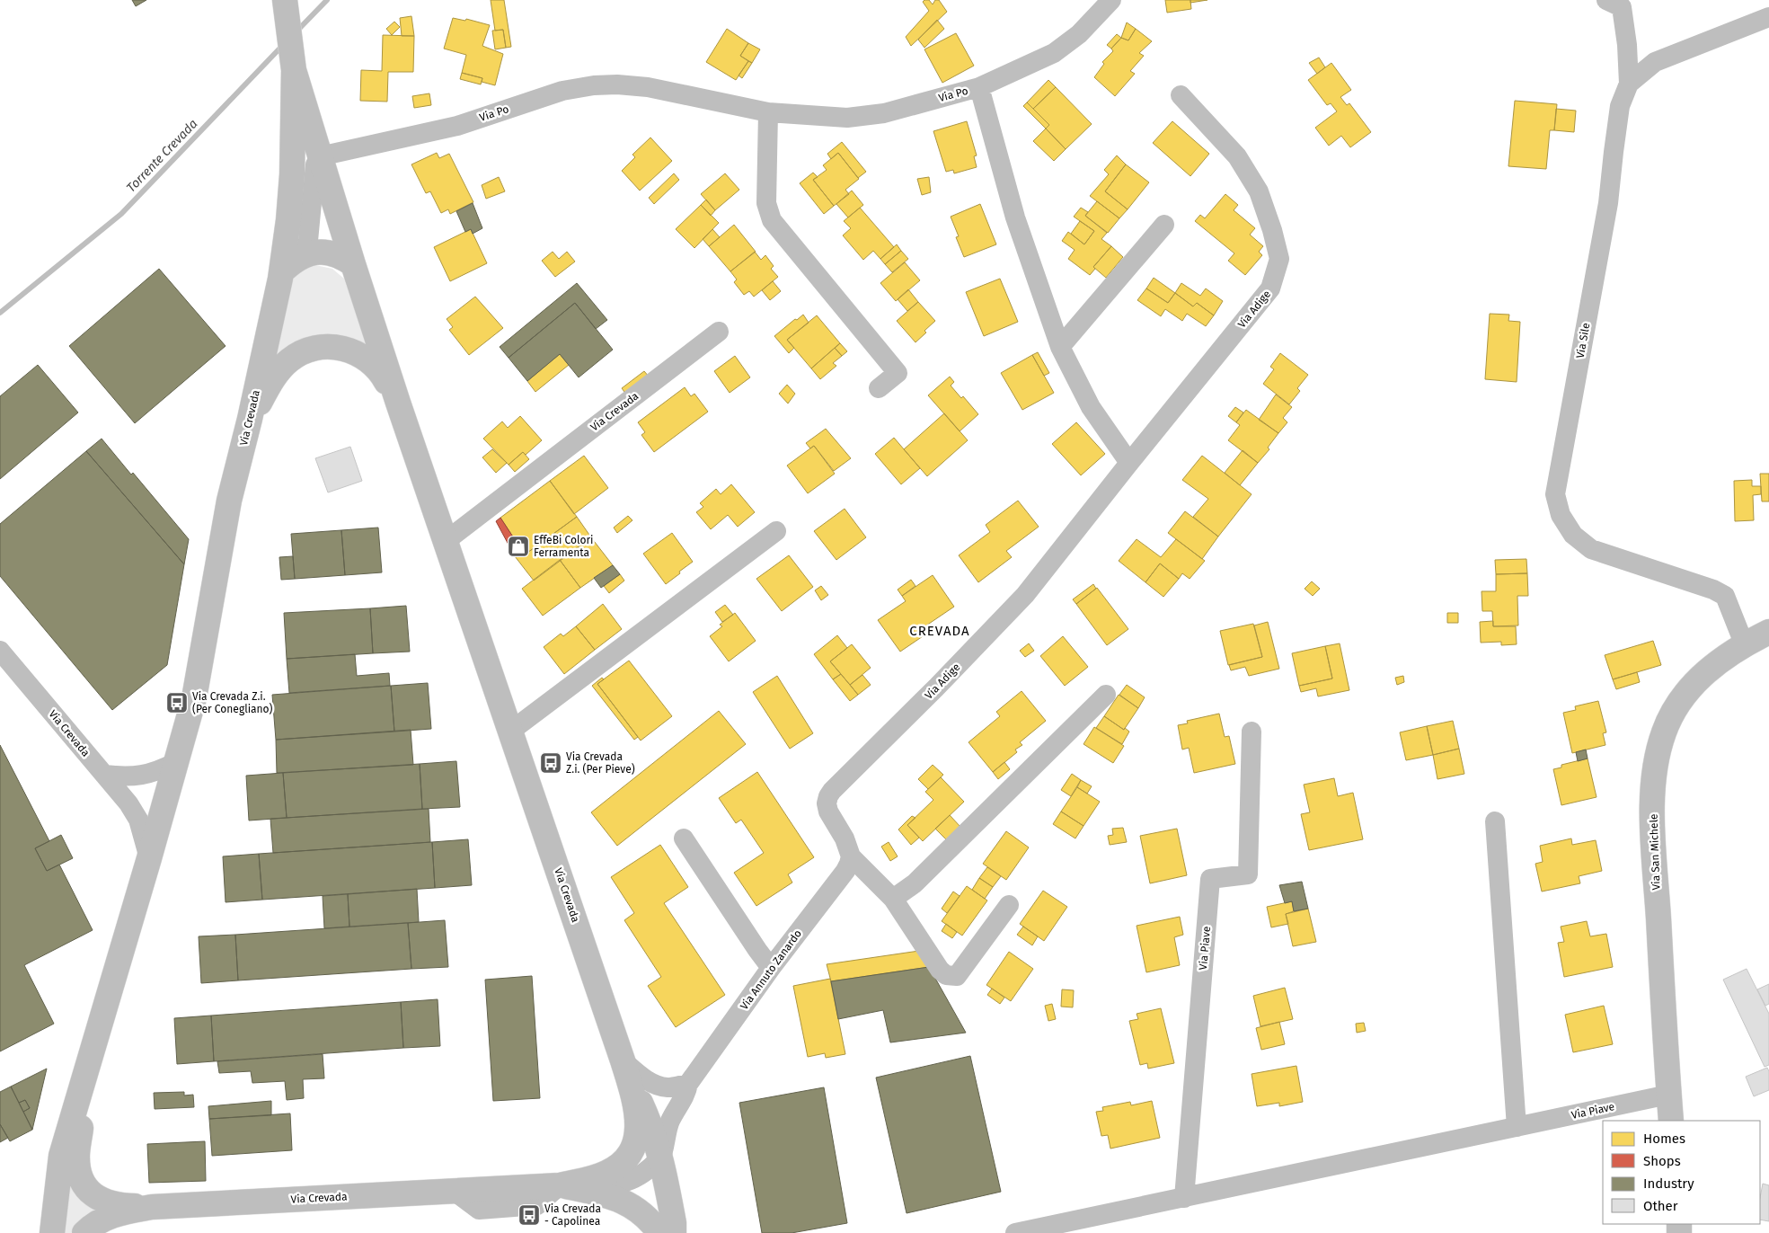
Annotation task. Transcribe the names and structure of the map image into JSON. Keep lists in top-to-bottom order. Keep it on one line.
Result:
{"streets":{"main road":["Via Crevada","Via San Michele"],"street":["Via Po","Via Adige","Via Sile","Via Piave","Via Annuto Zanardo"]},"crossings":[["Via Po","Via Crevada"],["Via Adige","Via Annuto Zanardo"],["Via Sile","Via San Michele"],["Via Crevada","Via Annuto Zanardo"],["Via San Michele","Via Piave"]],"districts":["CREVADA"],"water":["Torrente Crevada"],"places":{"shop":["EffeBi Colori Ferramenta"],"bus stop":["Via Crevada Z.i. (Per Conegliano)","Via Crevada Z.i. (Per Pieve)","Via Crevada - Capolinea"]},"legend":["Homes","Shops","Industry","Other"]}
